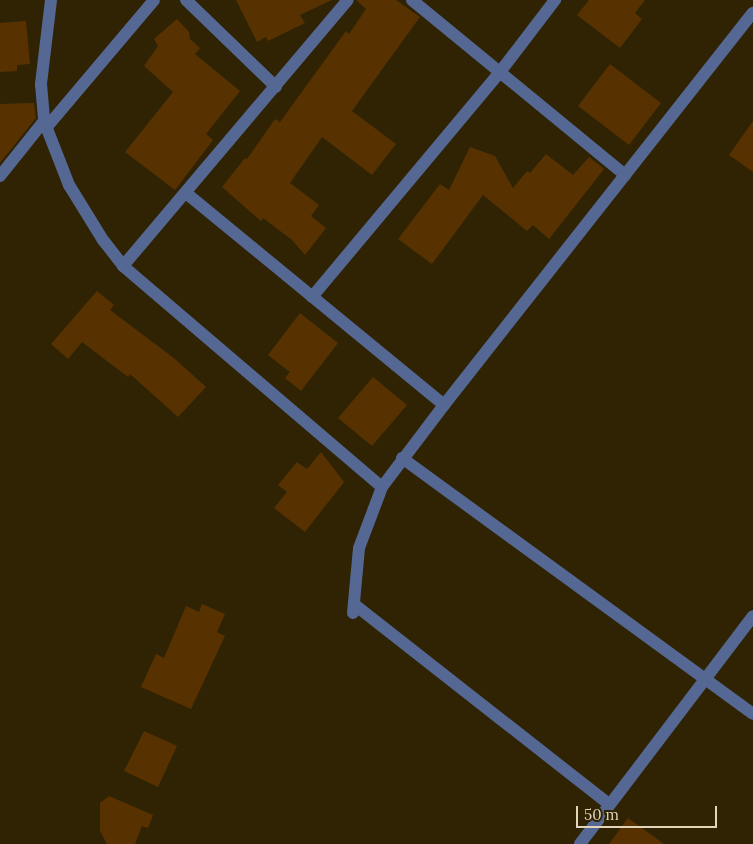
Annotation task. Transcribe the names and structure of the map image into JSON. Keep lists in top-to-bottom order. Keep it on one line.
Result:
{"scale_bar":"50 m"}
